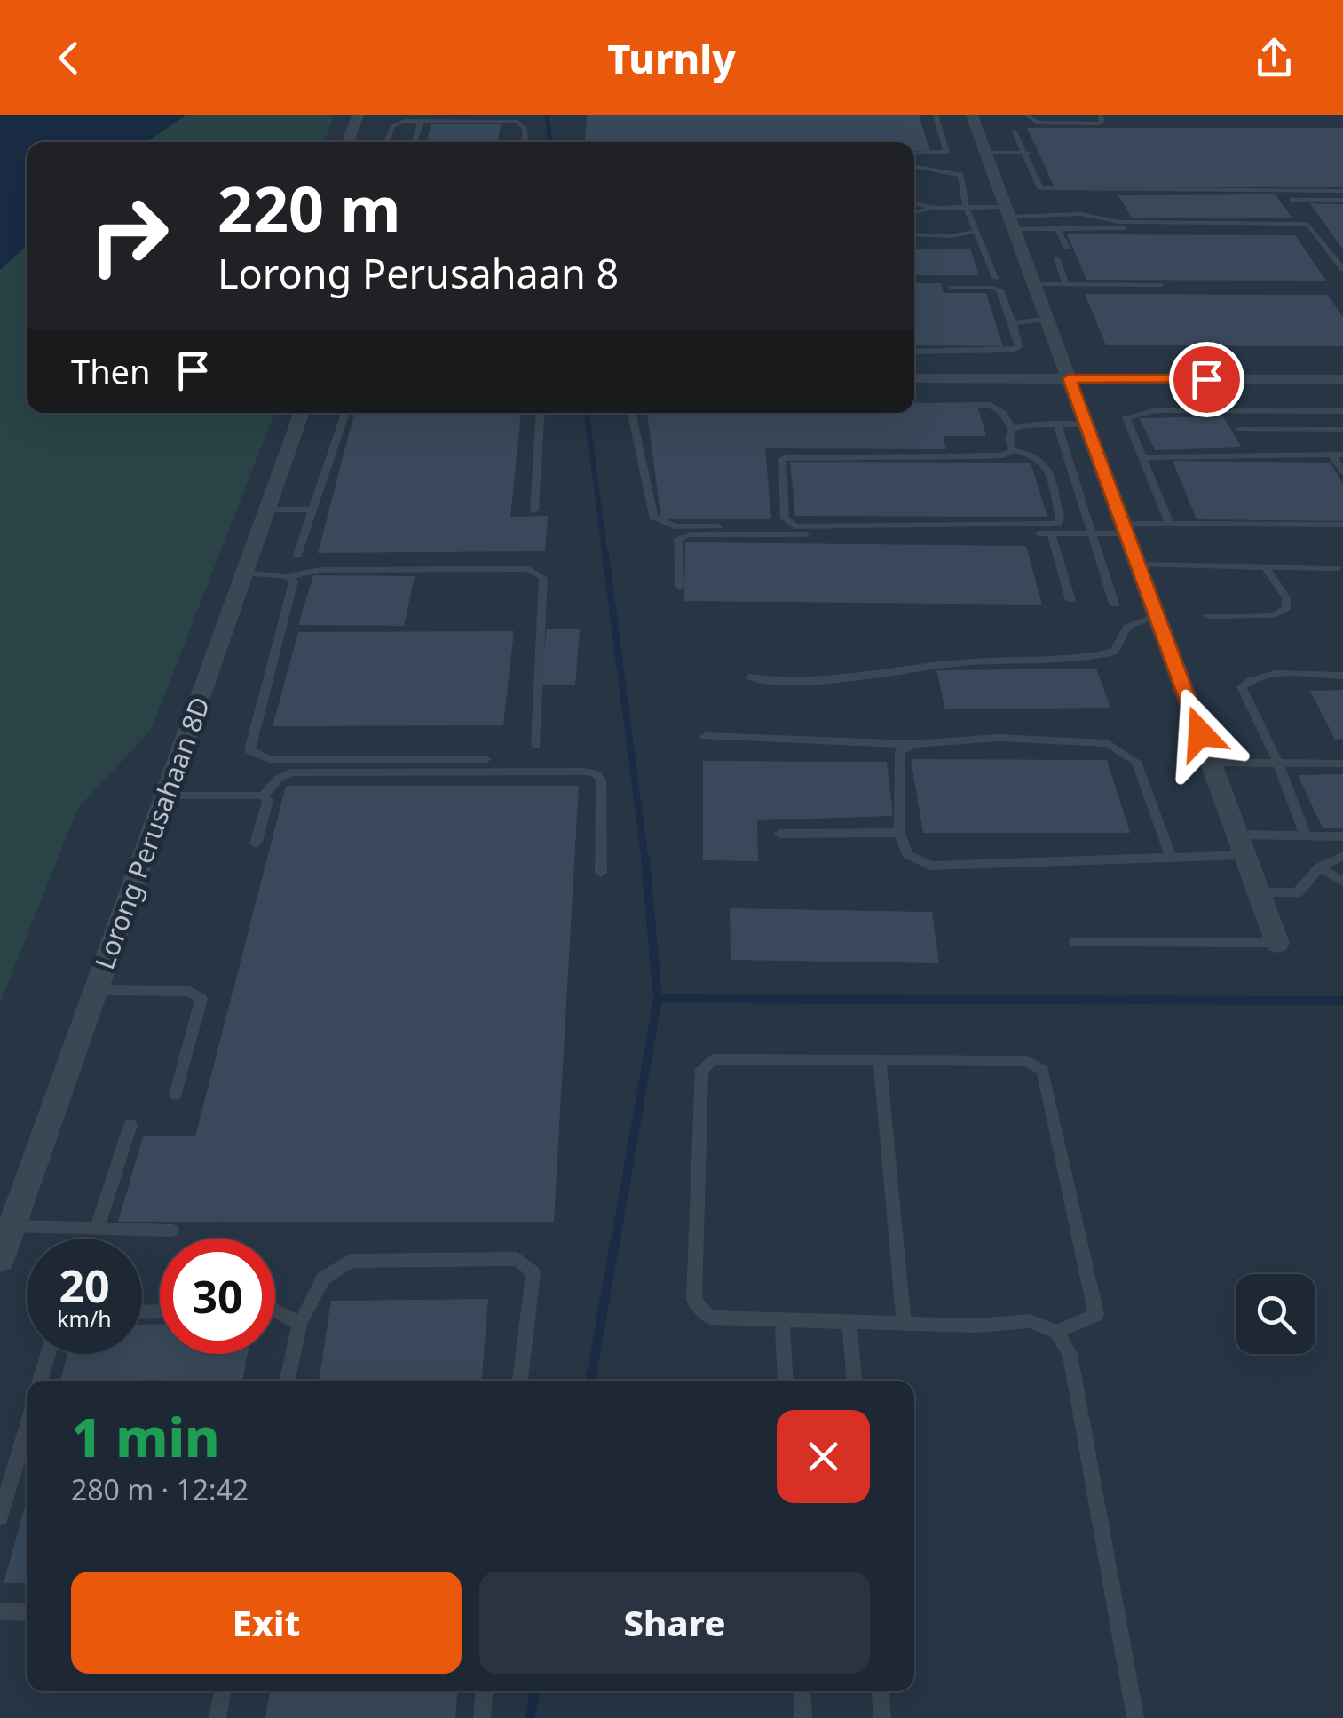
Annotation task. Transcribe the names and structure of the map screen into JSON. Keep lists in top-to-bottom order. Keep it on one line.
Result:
{"streets":{"street":["Lorong Perusahaan 8D"]},"page":{"header":"Turnly","turn":["220 m","Lorong Perusahaan 8"],"then":"Then","speed":"20 km/h","limit":"30","heading":["1 min","280 m · 12:42"],"buttons":["Exit","Share"]}}
